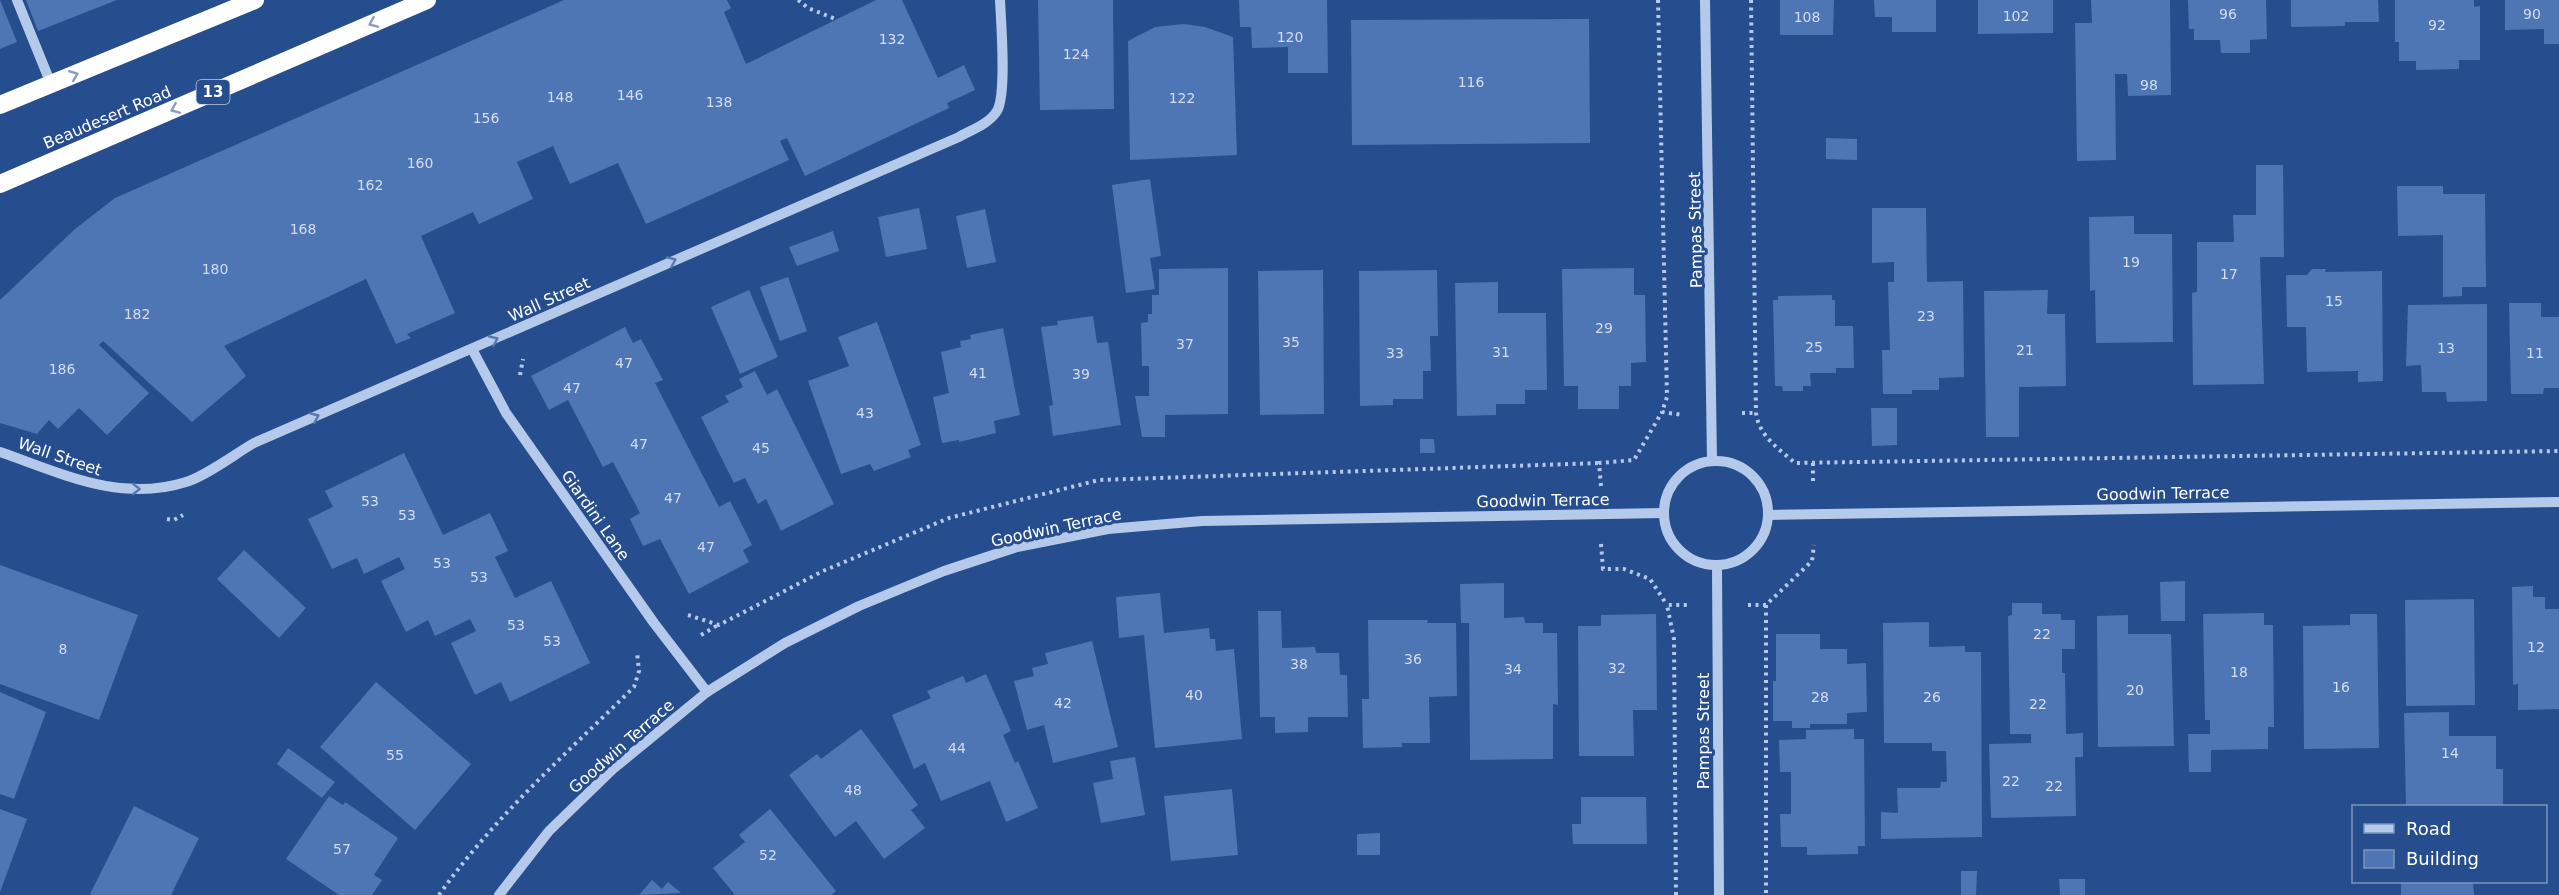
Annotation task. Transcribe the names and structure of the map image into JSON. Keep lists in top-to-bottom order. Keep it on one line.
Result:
{"streets":{"highway":["13","Beaudesert Road"],"street":["Pampas Street","Wall Street","Goodwin Terrace","Giardini Lane"]},"crossings":[["Pampas Street","Goodwin Terrace"],["Wall Street","Giardini Lane"],["Goodwin Terrace","Giardini Lane"]],"one_way":["Wall Street"],"house_numbers":["96","90","102","108","92","120","132","124","116","98","146","148","122","138","156","160","162","168","19","180","17","15","182","23","29","35","37","25","13","21","31","33","11","47","186","41","39","47","43","47","45","47","53","53","47","53","53","53","22","53","12","8","36","38","32","34","18","16","20","40","28","26","42","22","44","14","55","22","22","48","57","52"],"legend":["Road","Building"]}
